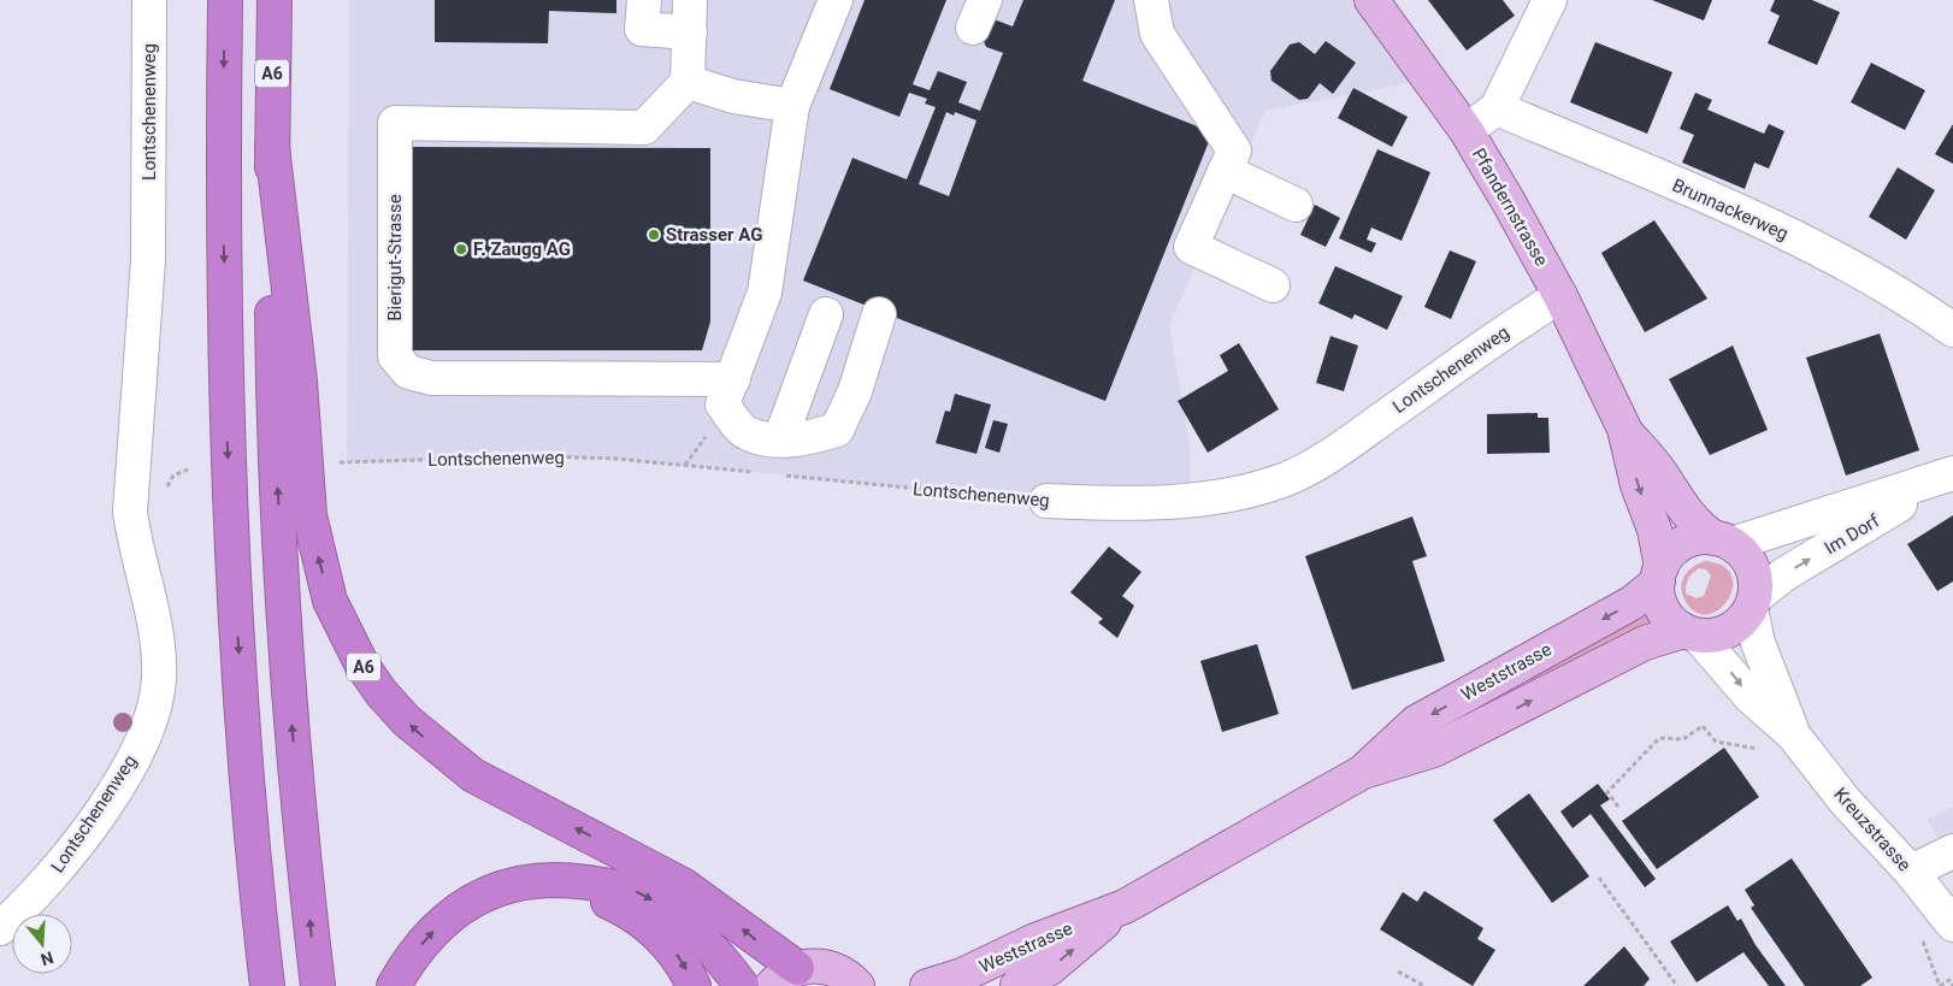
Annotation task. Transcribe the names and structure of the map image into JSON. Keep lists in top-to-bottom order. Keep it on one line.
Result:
{"streets":{"highway":["A6"],"main road":["Pfandernstrasse","Weststrasse"],"street":["Lontschenenweg","Brunnackerweg","Bierigut-Strasse","Im Dorf","Kreuzstrasse"]},"crossings":[["Lontschenenweg","Pfandernstrasse"],["Pfandernstrasse","Im Dorf"],["Pfandernstrasse","Weststrasse"],["Pfandernstrasse","Kreuzstrasse"],["Im Dorf","Weststrasse"],["Im Dorf","Kreuzstrasse"],["Weststrasse","Kreuzstrasse"]],"places":["Strasser AG","F. Zaugg AG"],"north":"bottom"}
